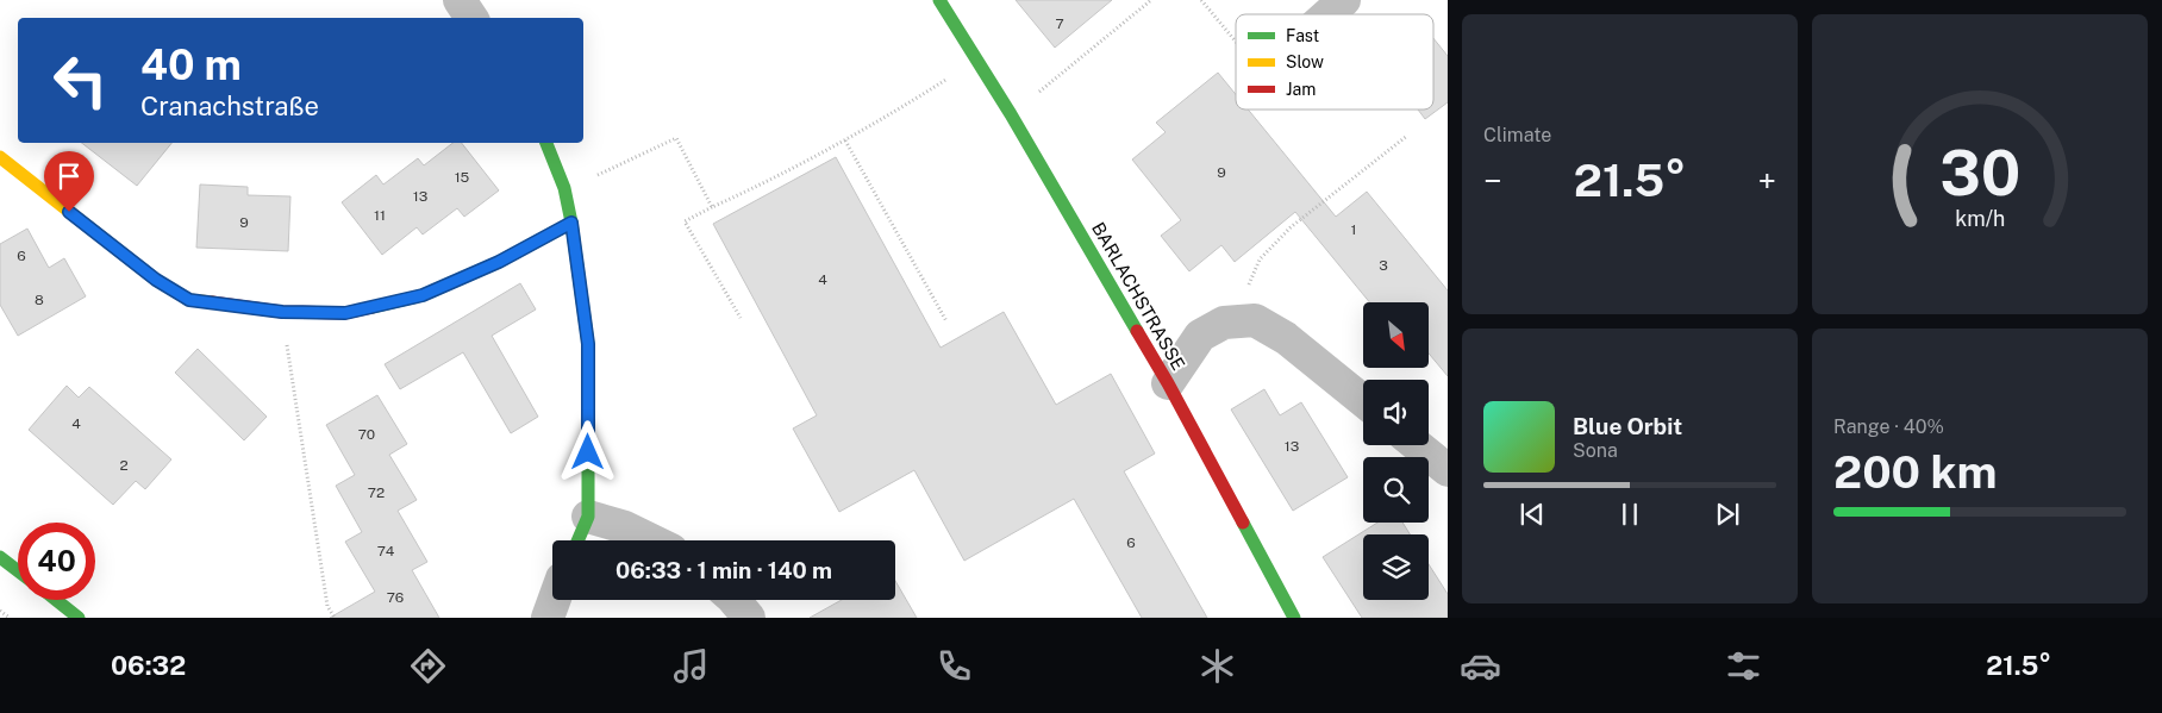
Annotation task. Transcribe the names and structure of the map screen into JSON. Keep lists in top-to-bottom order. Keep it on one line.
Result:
{"streets":{"street":["BARLACHSTRASSE"]},"house_numbers":["7","9","15","13","11","9","1","6","3","4","8","4","70","13","2","72","6","74","76"],"legend":["Fast","Slow","Jam"],"north":"bottom right","page":{"tile":["Climate",["Range · 40%","200 km"]],"turn":["40 m","Cranachstraße"],"heat":["−","21.5°","+"],"song":["Blue Orbit","Sona"],"limit":"40","trip":"06:33 · 1 min · 140 m","tabs":["06:32","21.5°"],"gauge":["30","km/h"]}}
